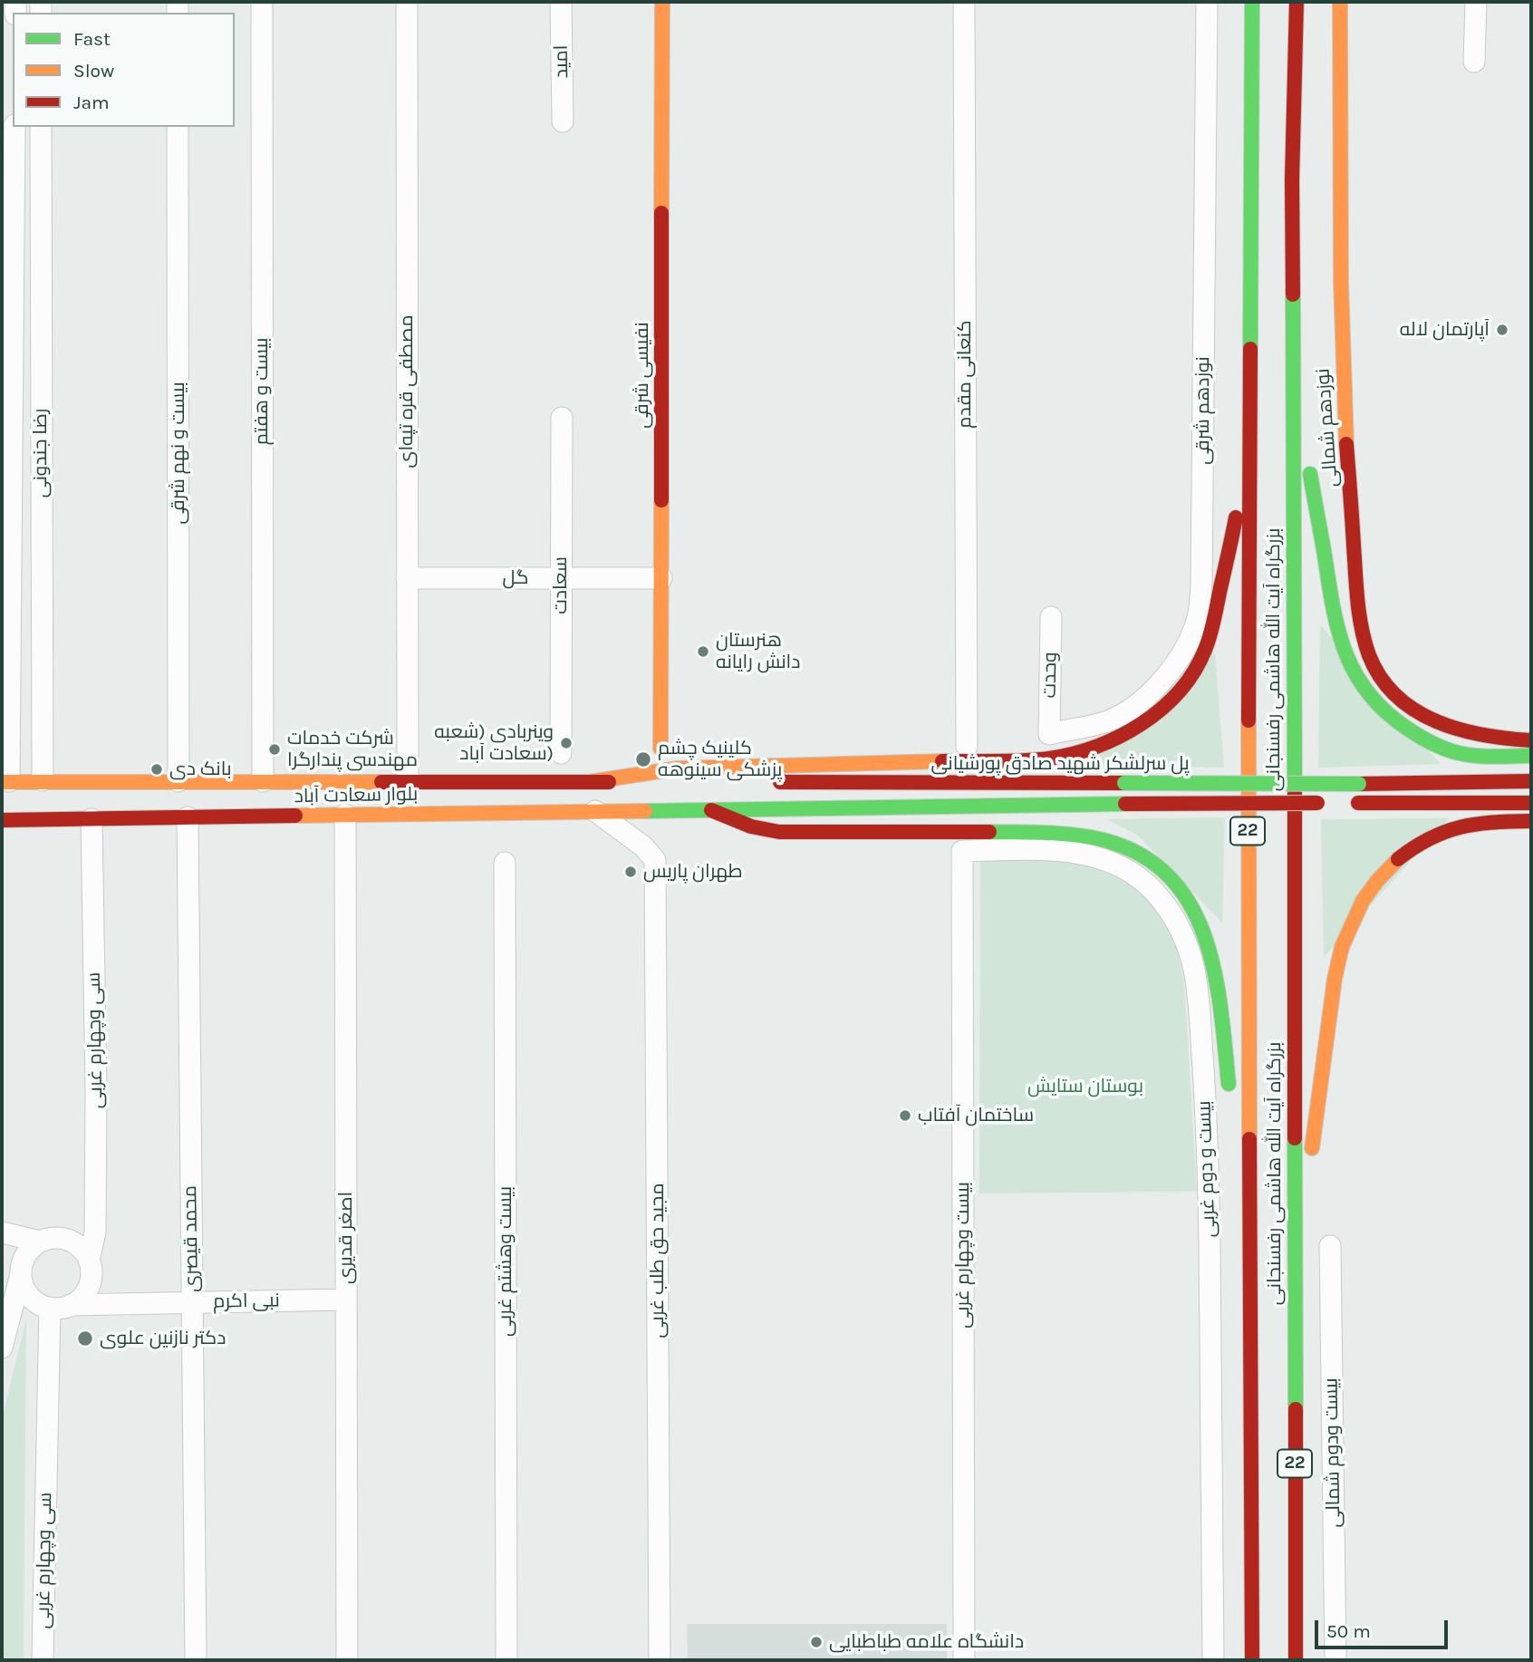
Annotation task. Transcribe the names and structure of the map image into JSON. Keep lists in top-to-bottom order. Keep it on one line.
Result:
{"streets":{"main road":["نفیسی شرقی","نوزدهم شمالی","بزرگراه آیت الله هاشمی رفسنجانی","پل سرلشکر شهید صادق پورشیانی","بلوار سعادت آباد","22"],"street":["امید","کنعانی مقدم","بیست و هفتم","مصطفی قره تپه‌ای","نوزدهم شرقی","رضا جندونی","بیست و نهم شرقی","گل","سعادت","وحدت","سی وچهارم غربی","بیست و دوم غربی","اصغر قدیری","محمد قیصری","بیست وچهارم غربی","مجید حق طلب غربی","بیست وهشتم غربی","نبی اکرم","بیست ودوم شمالی"]},"crossings":[["نفیسی شرقی","گل"],["بیست و هفتم","بلوار سعادت آباد"],["مصطفی قره تپه‌ای","گل"],["مصطفی قره تپه‌ای","بلوار سعادت آباد"],["نوزدهم شرقی","وحدت"],["رضا جندونی","بلوار سعادت آباد"],["بیست و نهم شرقی","بلوار سعادت آباد"],["گل","سعادت"],["پل سرلشکر شهید صادق پورشیانی","بلوار سعادت آباد"],["بلوار سعادت آباد","سی وچهارم غربی"],["بلوار سعادت آباد","اصغر قدیری"],["بلوار سعادت آباد","محمد قیصری"],["بلوار سعادت آباد","مجید حق طلب غربی"],["سی وچهارم غربی","نبی اکرم"],["بیست و دوم غربی","بیست وچهارم غربی"],["اصغر قدیری","نبی اکرم"],["محمد قیصری","نبی اکرم"]],"parks":["بوستان ستایش"],"places":["آپارتمان لاله","هنرستان دانش رایانه","وینربادی (شعبه سعادت آباد)","شرکت خدمات مهندسى پندارگرا","کلینیک چشم پزشکی سینوهه","بانک دی","طهران پاریس","ساختمان آفتاب","دکتر نازنین علوی","دانشگاه علامه طباطبایی"],"legend":["Fast","Slow","Jam"],"scale_bar":"50 m"}
